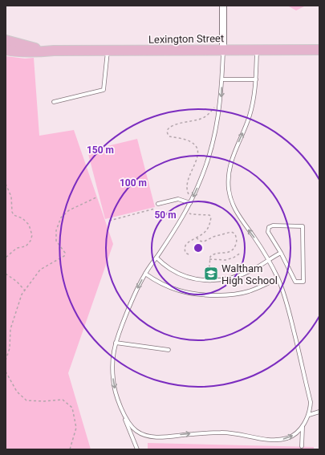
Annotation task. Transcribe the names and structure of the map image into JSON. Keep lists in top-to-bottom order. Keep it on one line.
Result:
{"streets":{"main road":["Lexington Street"]},"places":{"school or university":["Waltham High School"]},"rings":["150 m","100 m","50 m"]}
